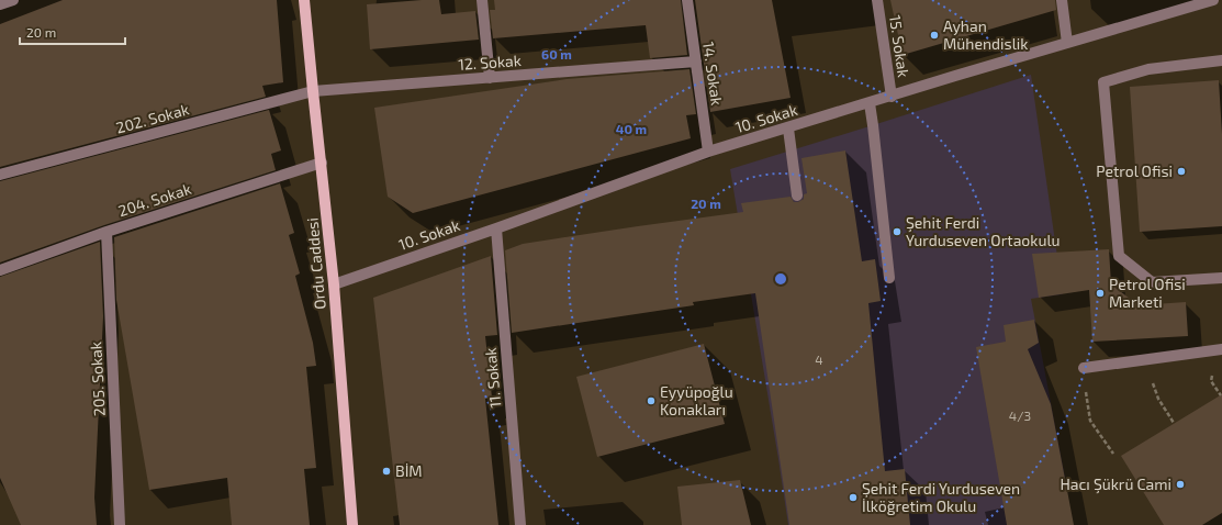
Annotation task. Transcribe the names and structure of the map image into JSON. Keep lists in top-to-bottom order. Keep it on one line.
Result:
{"streets":{"main road":["Ordu Caddesi"],"street":["15. Sokak","12. Sokak","14. Sokak","202. Sokak","10. Sokak","204. Sokak","11. Sokak","205. Sokak"]},"crossings":[["15. Sokak","10. Sokak"],["12. Sokak","14. Sokak"],["12. Sokak","202. Sokak"],["12. Sokak","Ordu Caddesi"],["14. Sokak","10. Sokak"],["202. Sokak","Ordu Caddesi"],["10. Sokak","Ordu Caddesi"],["10. Sokak","11. Sokak"],["204. Sokak","Ordu Caddesi"],["204. Sokak","205. Sokak"]],"places":["Ayhan Mühendislik","Petrol Ofisi","Şehit Ferdi Yurduseven Ortaokulu","Petrol Ofisi Marketi","Eyyüpoğlu Konakları","BİM","Hacı Şükrü Cami","Şehit Ferdi Yurduseven İlköğretim Okulu"],"house_numbers":["4","4/3"],"scale_bar":"20 m","rings":["60 m","40 m","20 m"]}
